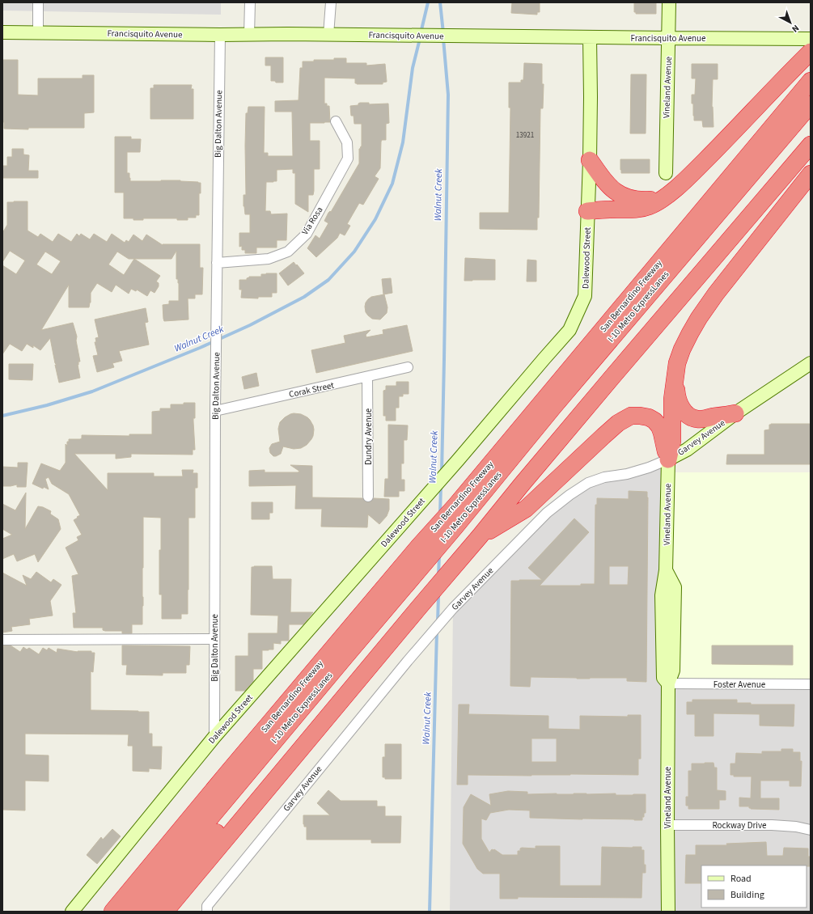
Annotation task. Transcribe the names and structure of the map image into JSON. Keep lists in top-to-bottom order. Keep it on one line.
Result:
{"streets":{"highway":["San Bernardino Freeway","I-10 Metro ExpressLanes"],"street":["Francisquito Avenue","Vineland Avenue","Big Dalton Avenue","Via Rosa","Dalewood Street","Corak Street","Dundry Avenue","Garvey Avenue","Foster Avenue","Rockway Drive"]},"crossings":[["Francisquito Avenue","Vineland Avenue"],["Francisquito Avenue","Big Dalton Avenue"],["Francisquito Avenue","Dalewood Street"],["Vineland Avenue","Garvey Avenue"],["Vineland Avenue","Foster Avenue"],["Vineland Avenue","Rockway Drive"],["Big Dalton Avenue","Via Rosa"],["Big Dalton Avenue","Dalewood Street"],["Big Dalton Avenue","Corak Street"],["Corak Street","Dundry Avenue"]],"water":["Walnut Creek"],"house_numbers":["13921"],"legend":["Road","Building"],"north":"bottom right"}
